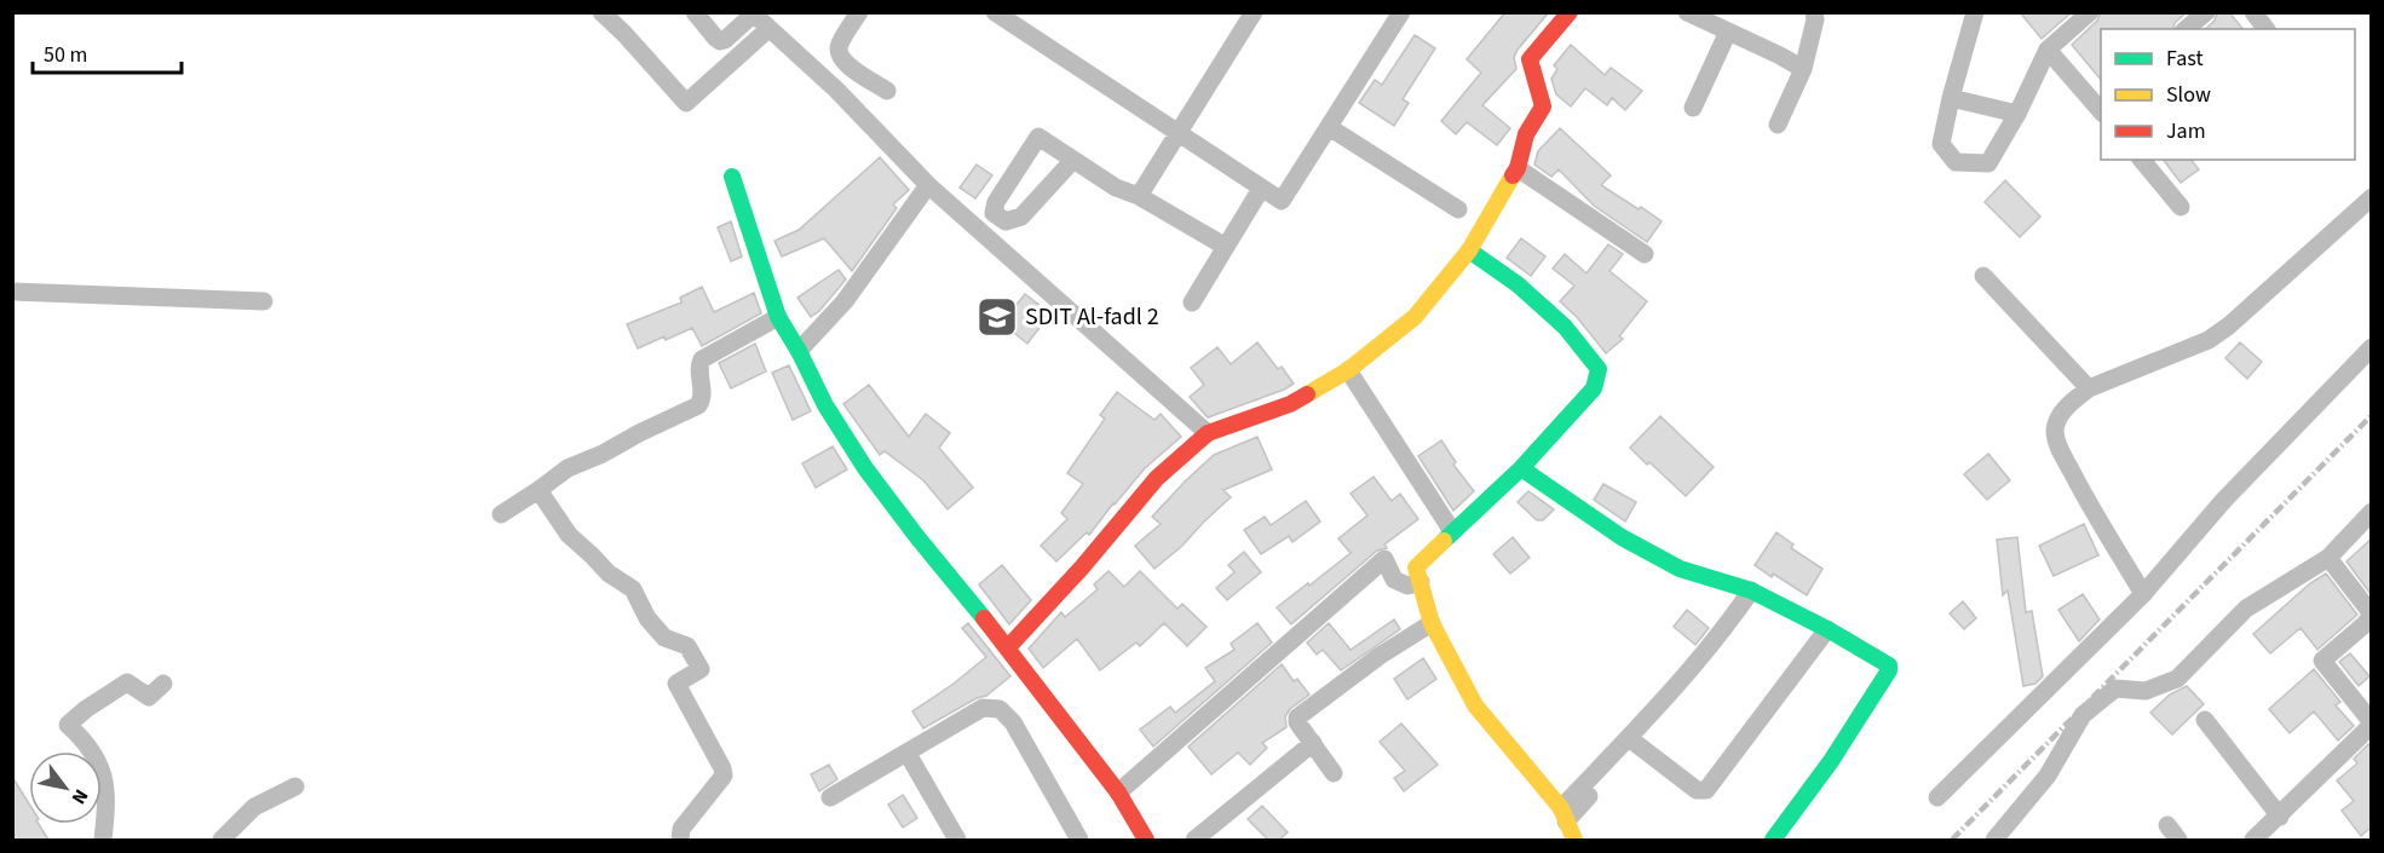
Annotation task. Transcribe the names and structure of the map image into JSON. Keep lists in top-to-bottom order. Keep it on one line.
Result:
{"places":{"school or university":["SDIT Al-fadl 2"]},"legend":["Fast","Slow","Jam"],"scale_bar":"50 m","north":"bottom right"}
